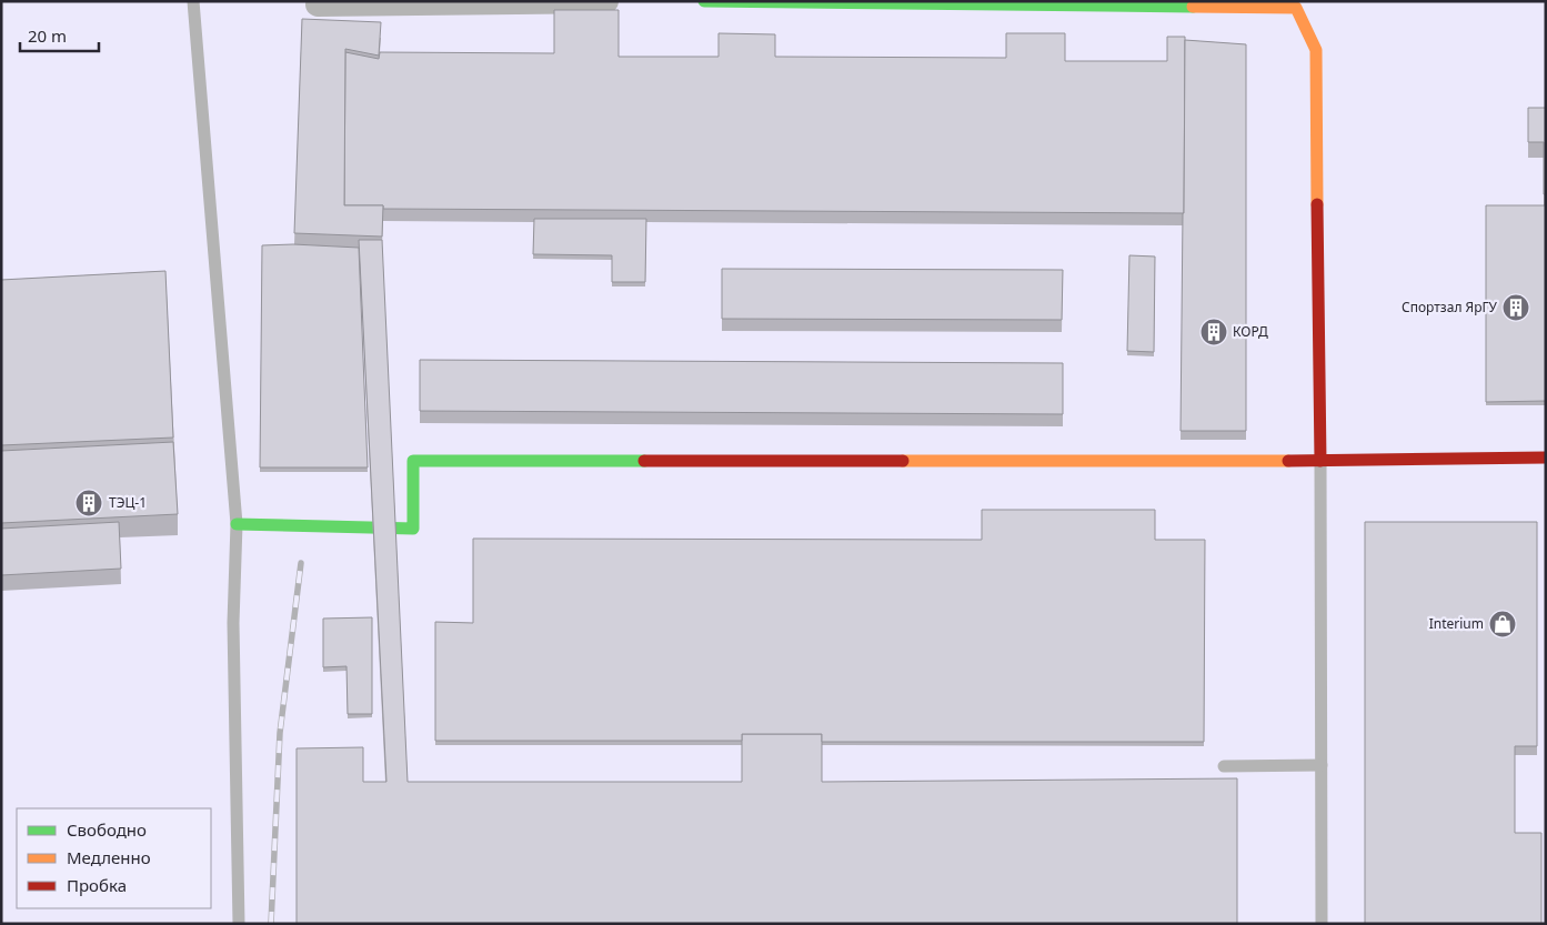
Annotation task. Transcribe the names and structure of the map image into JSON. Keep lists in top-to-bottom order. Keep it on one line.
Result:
{"places":{"building":["Cпортзал ЯрГУ","КОРД","ТЭЦ-1"],"shop":["Interium"]},"legend":["Свободно","Медленно","Пробка"],"scale_bar":"20 m"}
